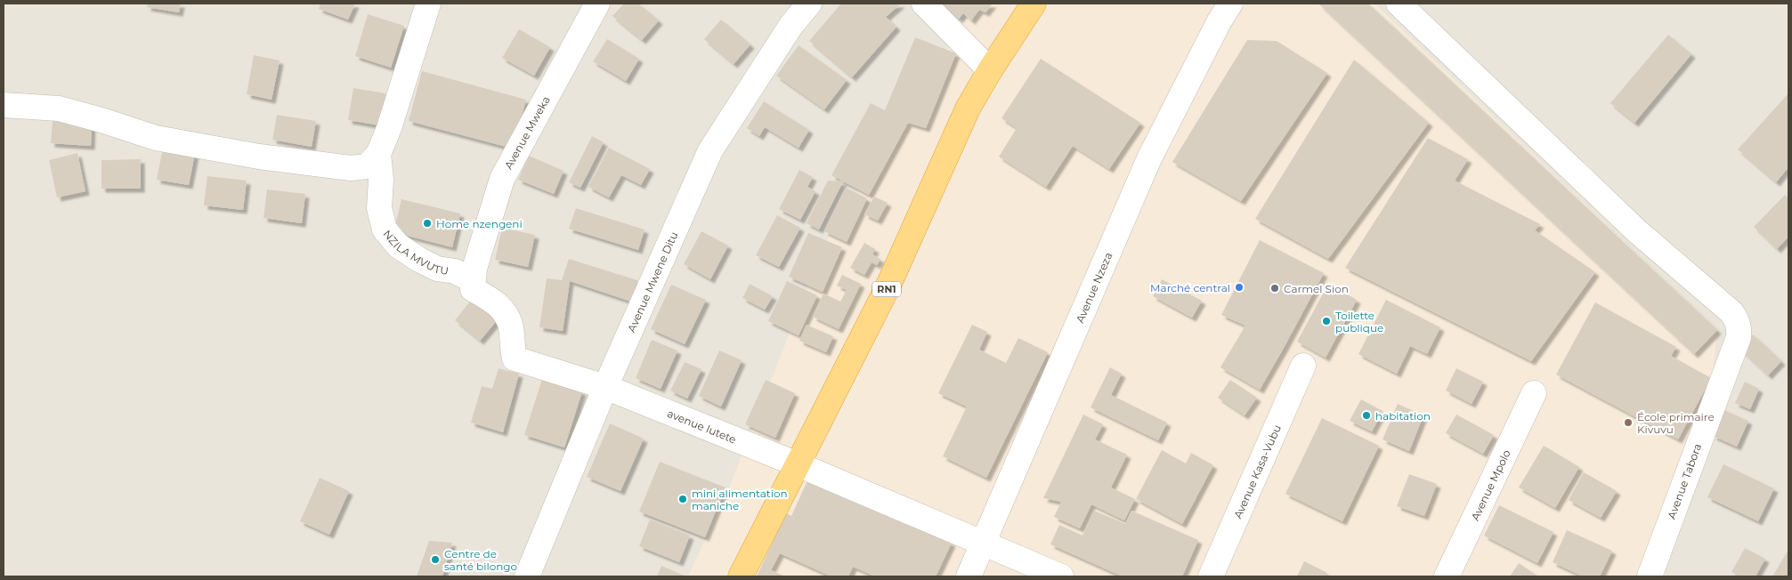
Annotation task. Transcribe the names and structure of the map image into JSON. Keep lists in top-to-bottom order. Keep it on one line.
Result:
{"streets":{"highway":["RN1"],"street":["Avenue Mweka","NZILA MVUTU","Avenue Mwene Ditu","Avenue Nzeza","avenue lutete","Avenue Kasa-Vubu","Avenue Tabora","Avenue Mpolo"]},"crossings":[["Avenue Mweka","NZILA MVUTU"],["Avenue Mweka","avenue lutete"],["NZILA MVUTU","avenue lutete"],["Avenue Mwene Ditu","avenue lutete"],["Avenue Nzeza","avenue lutete"],["RN1","avenue lutete"]],"places":["Home nzengeni","Marché central","Carmel Sion","Toilette publique","habitation","École primaire Kivuvu","mini alimentation maniche","Centre de santé bilongo"]}
